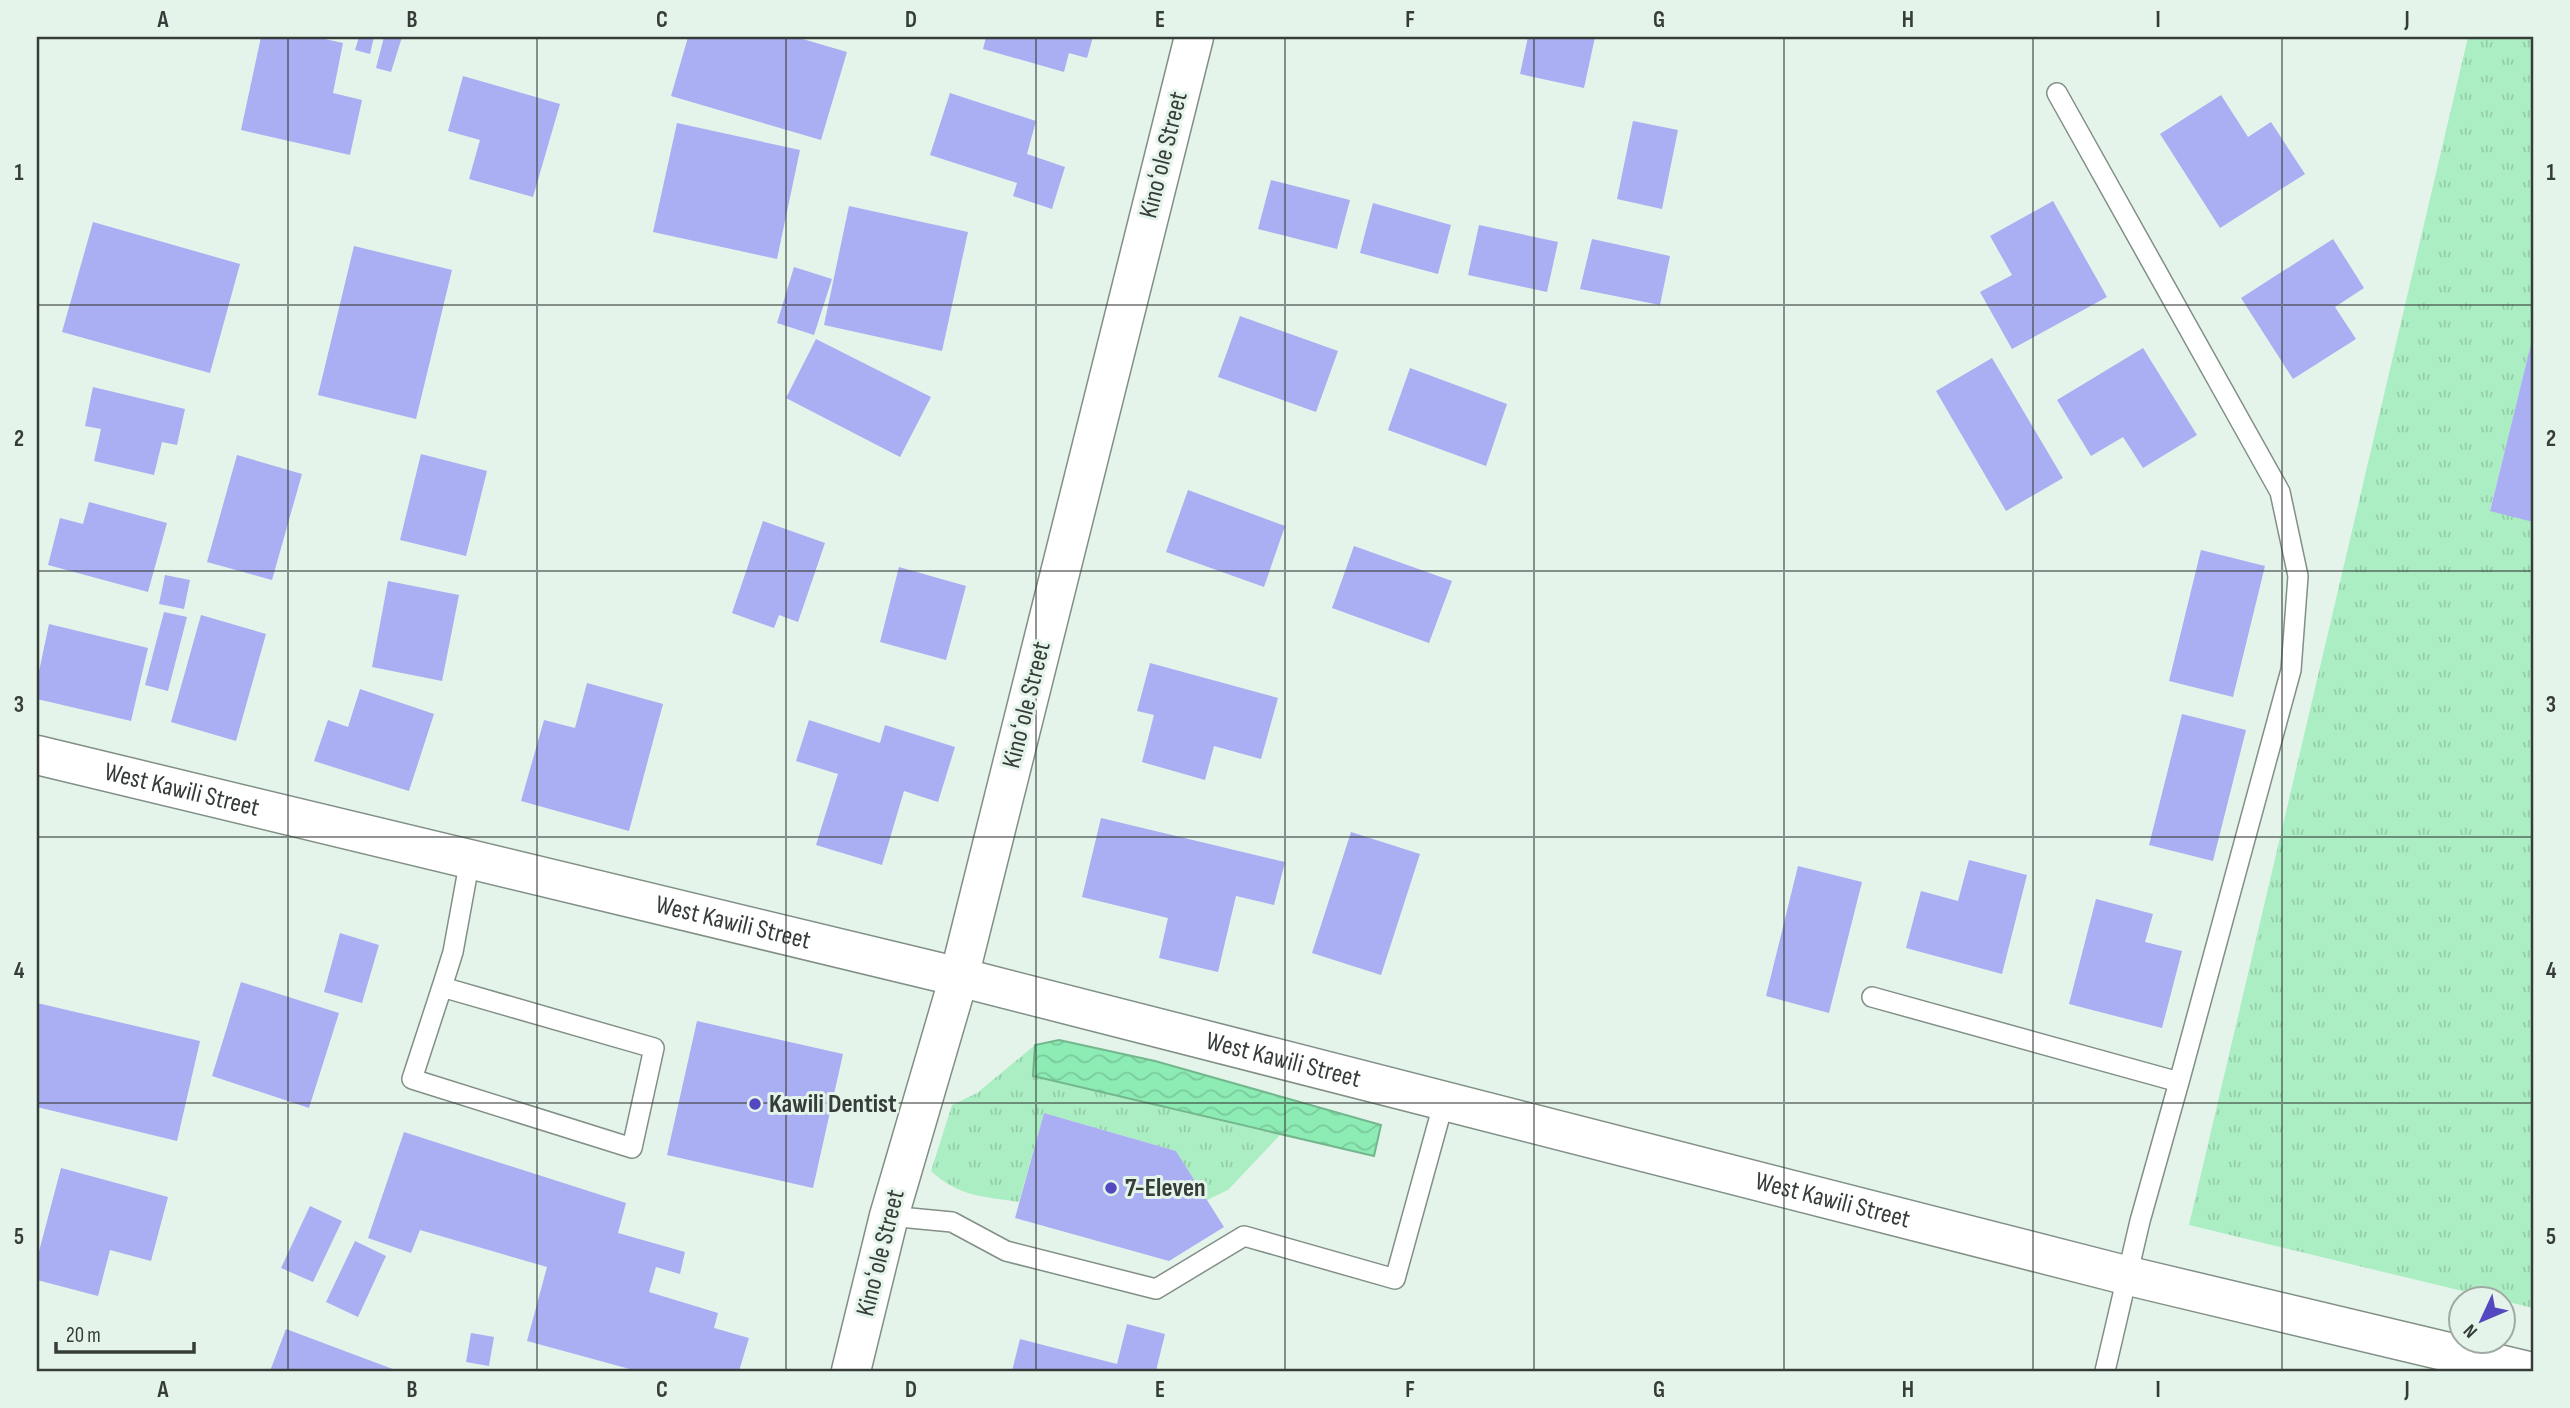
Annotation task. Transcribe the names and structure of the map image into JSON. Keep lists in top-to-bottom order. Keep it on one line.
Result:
{"streets":{"street":["Kinoʻole Street","West Kawili Street"]},"crossings":[["Kinoʻole Street","West Kawili Street"]],"places":["Kawili Dentist","7-Eleven"],"scale_bar":"20 m","north":"bottom left","grid":{"columns":["A","B","C","D","E","F","G","H","I","J"],"rows":["1","2","3","4","5"]}}
